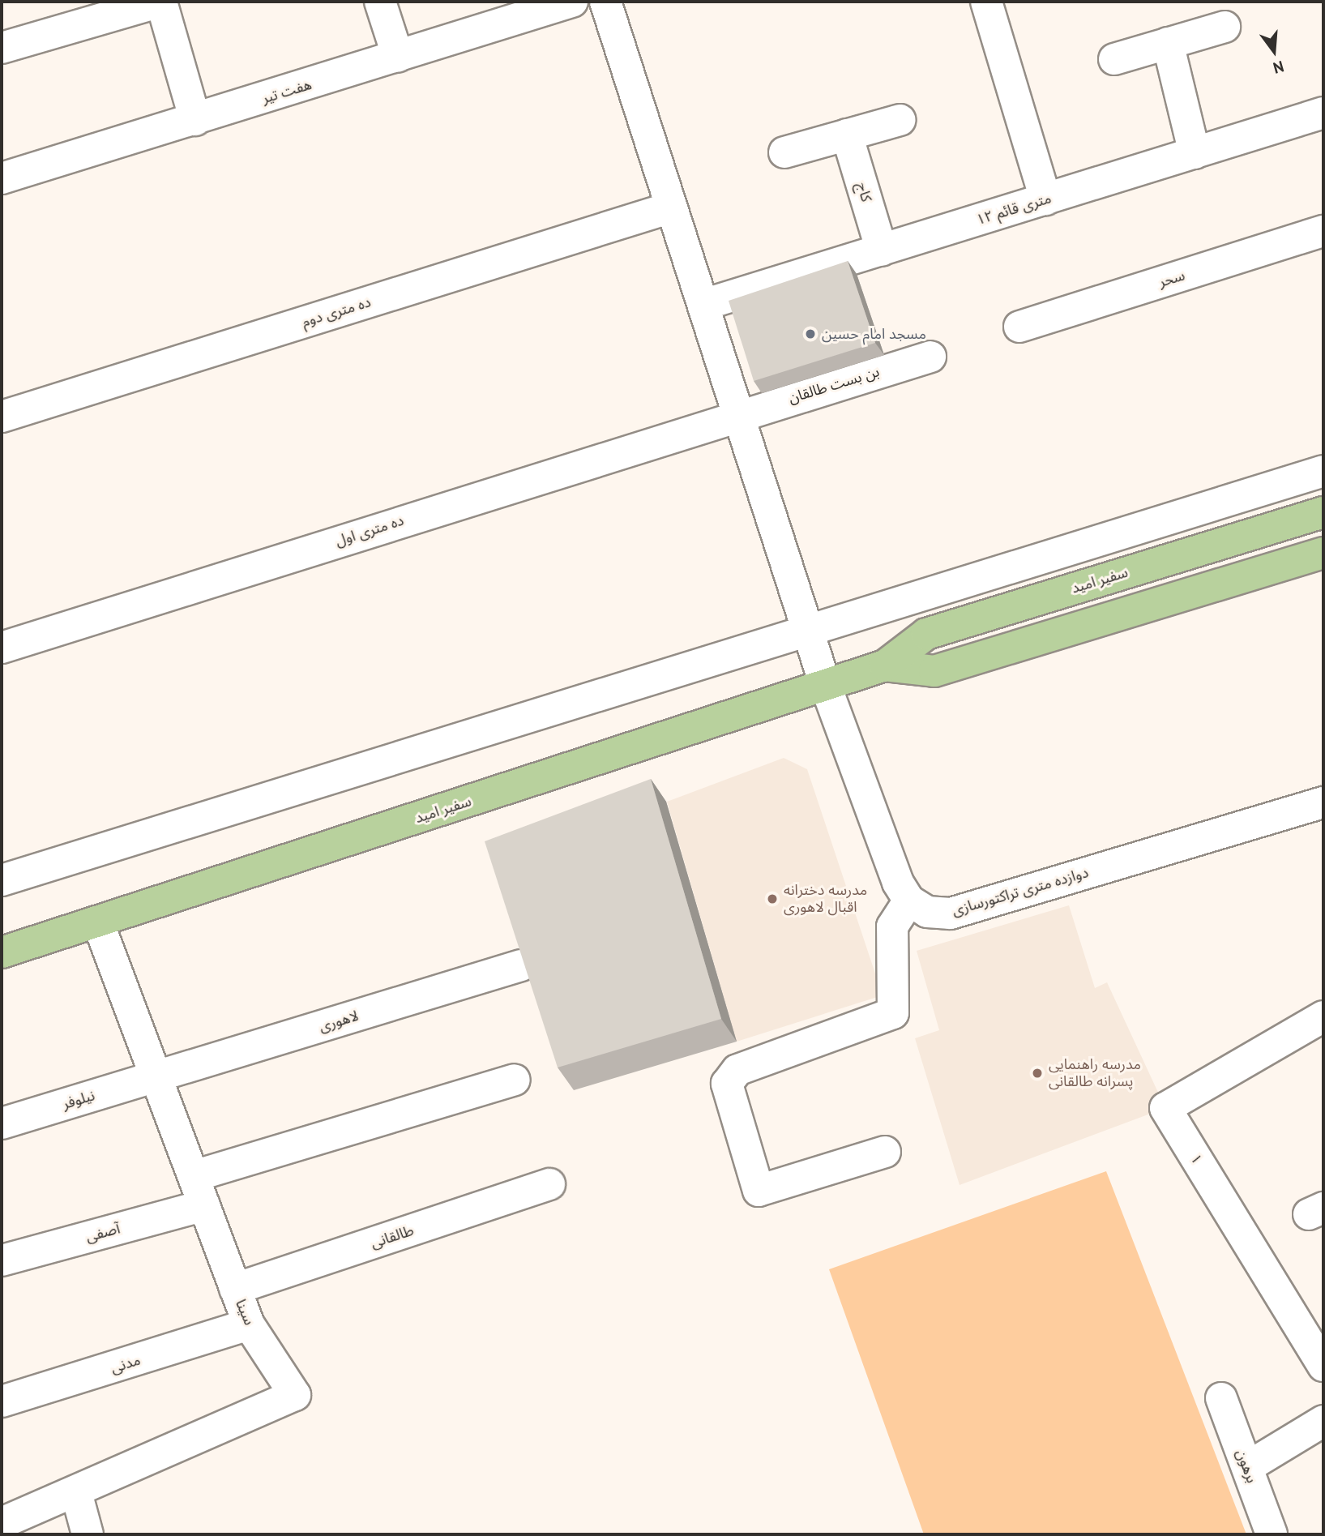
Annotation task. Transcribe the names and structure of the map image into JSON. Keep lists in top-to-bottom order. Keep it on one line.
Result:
{"streets":{"main road":["سفیر امید"],"street":["هفت تیر","کاج","۱۲ متری قائم","سحر","ده متری دوم","بن بست طالقان","ده متری اول","دوازده متری تراکتورسازی","لاهوری","نیلوفر","‍۱","آصفی","طالقانی","سینا","مدنی","برهون"]},"crossings":[["کاج","۱۲ متری قائم"],["بن بست طالقان","ده متری اول"],["سفیر امید","سینا"],["لاهوری","نیلوفر"],["لاهوری","سینا"],["نیلوفر","سینا"],["آصفی","سینا"],["طالقانی","سینا"],["سینا","مدنی"]],"places":["مسجد امام حسین","مدرسه دخترانه اقبال لاهوری","مدرسه راهنمایی پسرانه طالقانی"],"north":"bottom"}
